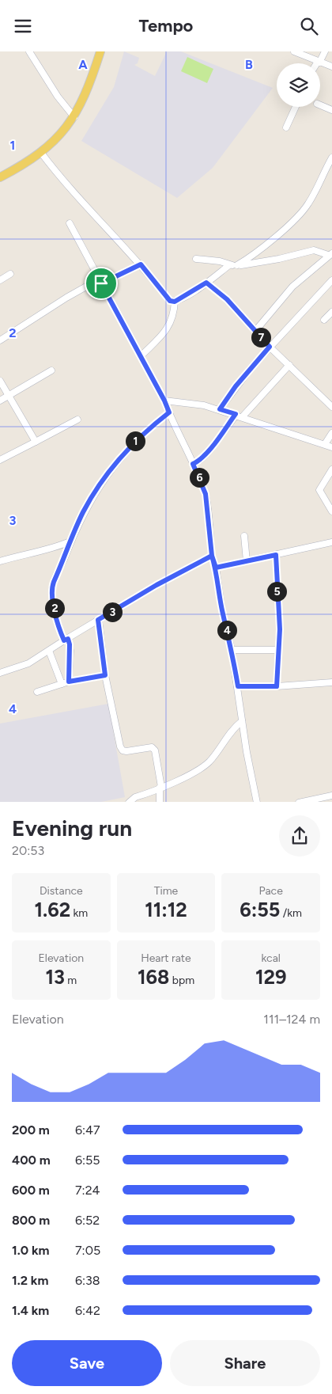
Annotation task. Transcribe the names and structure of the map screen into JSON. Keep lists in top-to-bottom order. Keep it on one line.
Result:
{"page":{"header":"Tempo","pins":["7","1","6","5","2","3","4"],"heading":["Evening run","20:53"],"stats":[["Distance","1.62 km"],["Time","11:12"],["Pace","6:55 /km"],["Elevation","13 m"],["Heart rate","168 bpm"],["kcal","129"]],"chart":["Elevation","111–124 m"],"list":[{"name":"200 m","note":"6:47"},{"name":"400 m","note":"6:55"},{"name":"600 m","note":"7:24"},{"name":"800 m","note":"6:52"},{"name":"1.0 km","note":"7:05"},{"name":"1.2 km","note":"6:38"},{"name":"1.4 km","note":"6:42"}],"buttons":["Save","Share"]},"grid":{"columns":["A","B"],"rows":["1","2","3","4"]}}
